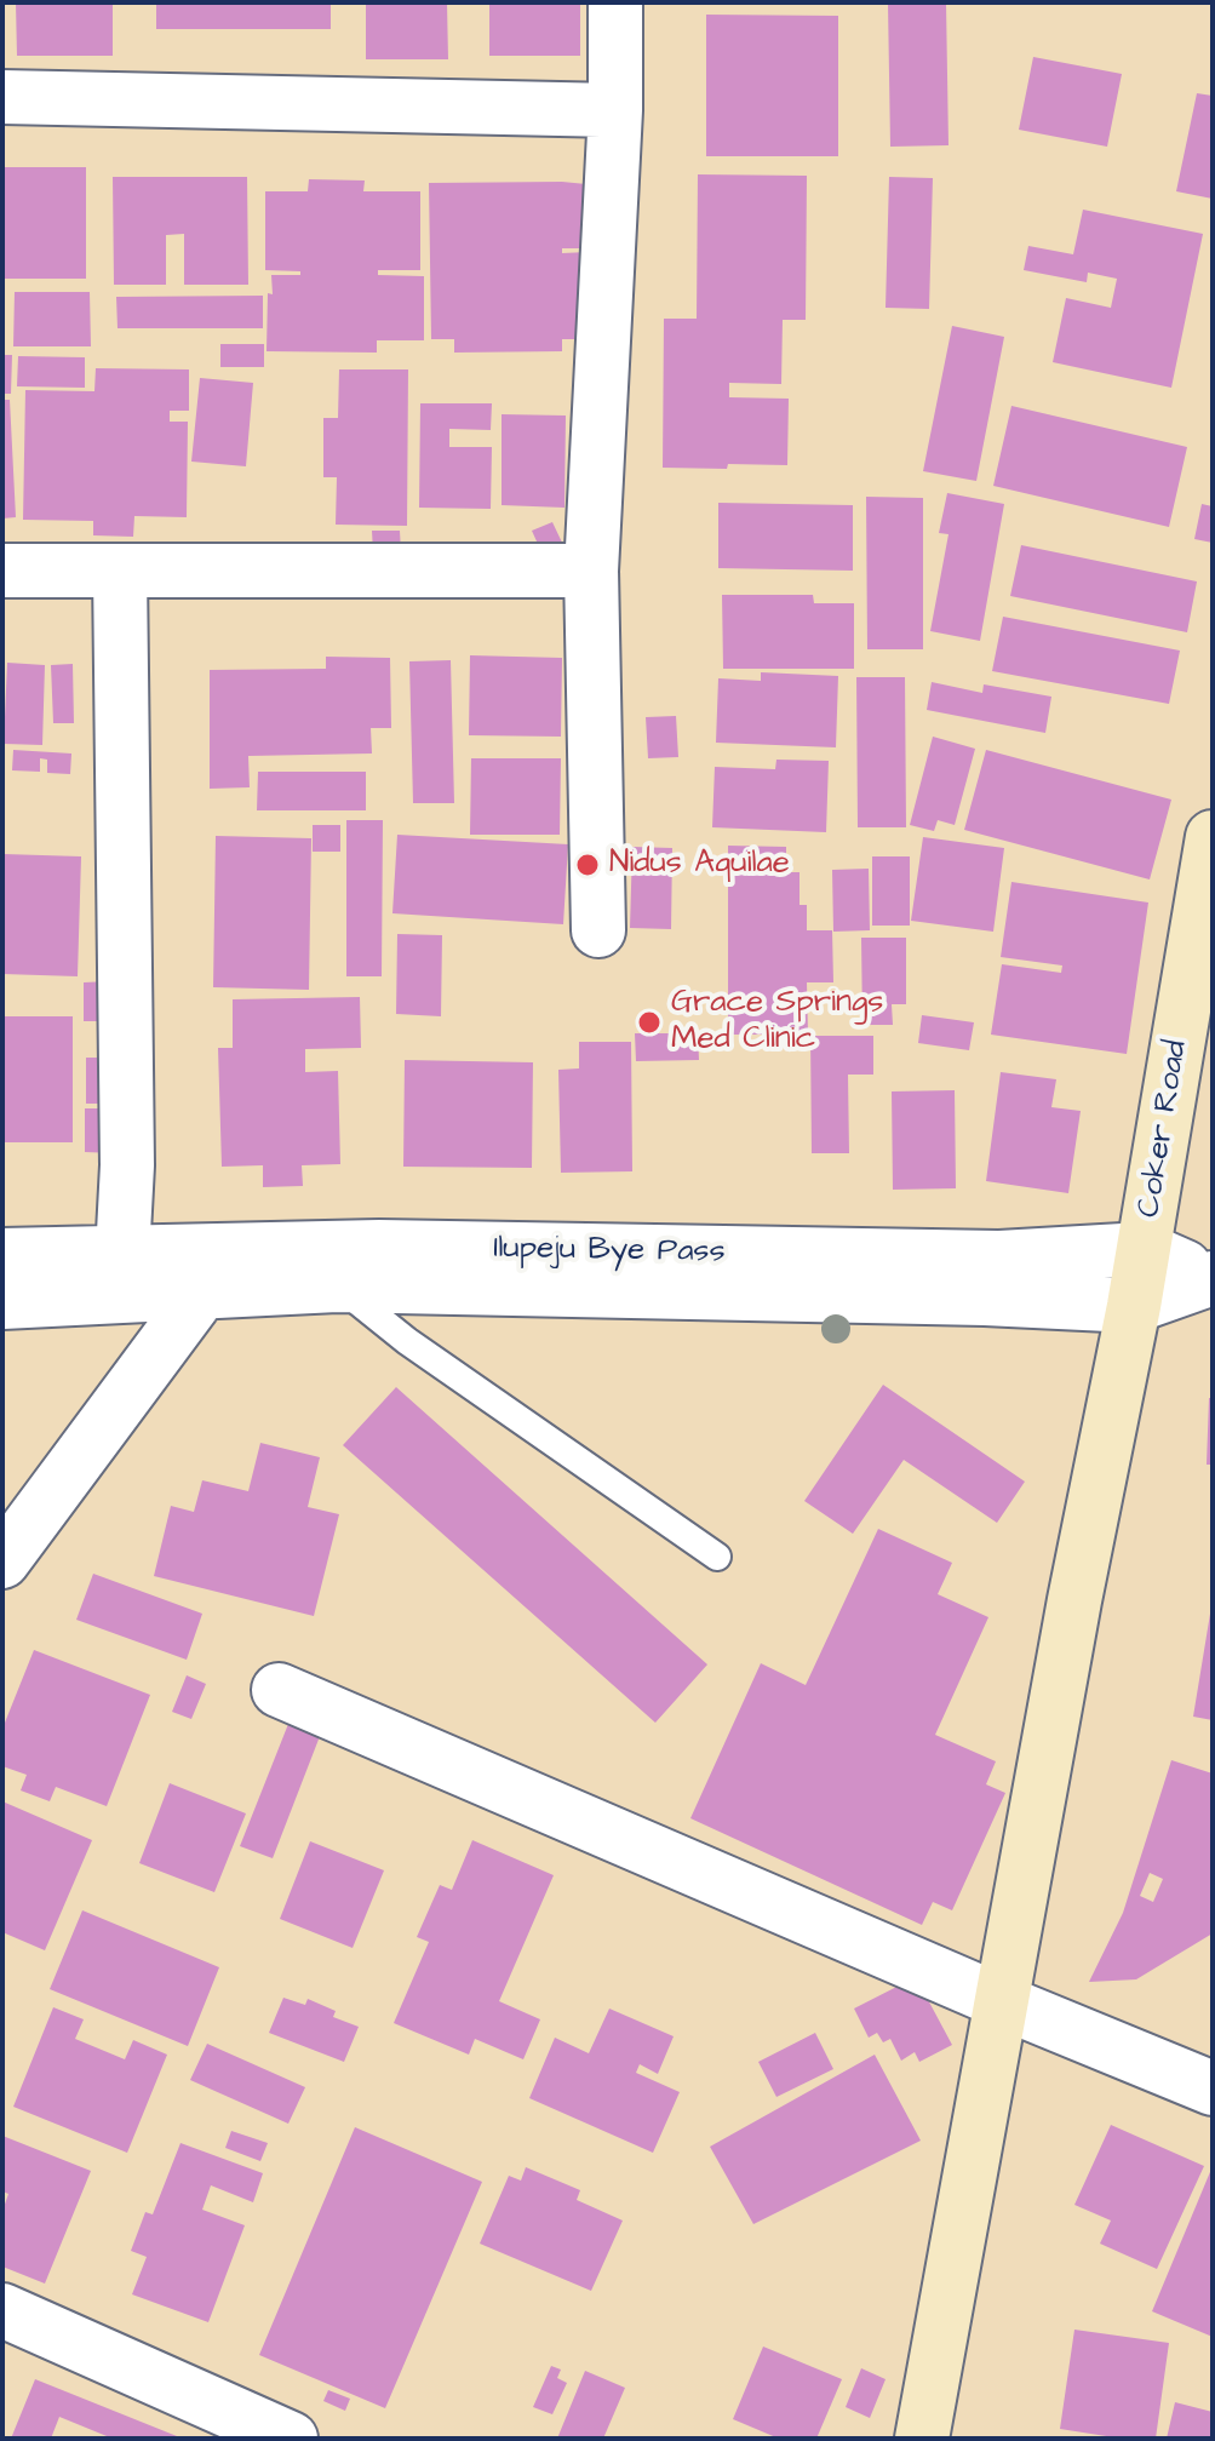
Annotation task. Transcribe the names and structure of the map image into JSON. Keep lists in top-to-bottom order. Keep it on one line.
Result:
{"streets":{"main road":["Coker Road"],"street":["Ilupeju Bye Pass"]},"crossings":[["Coker Road","Ilupeju Bye Pass"]],"places":["Nidus Aquilae","Grace Springs Med Clinic"]}
